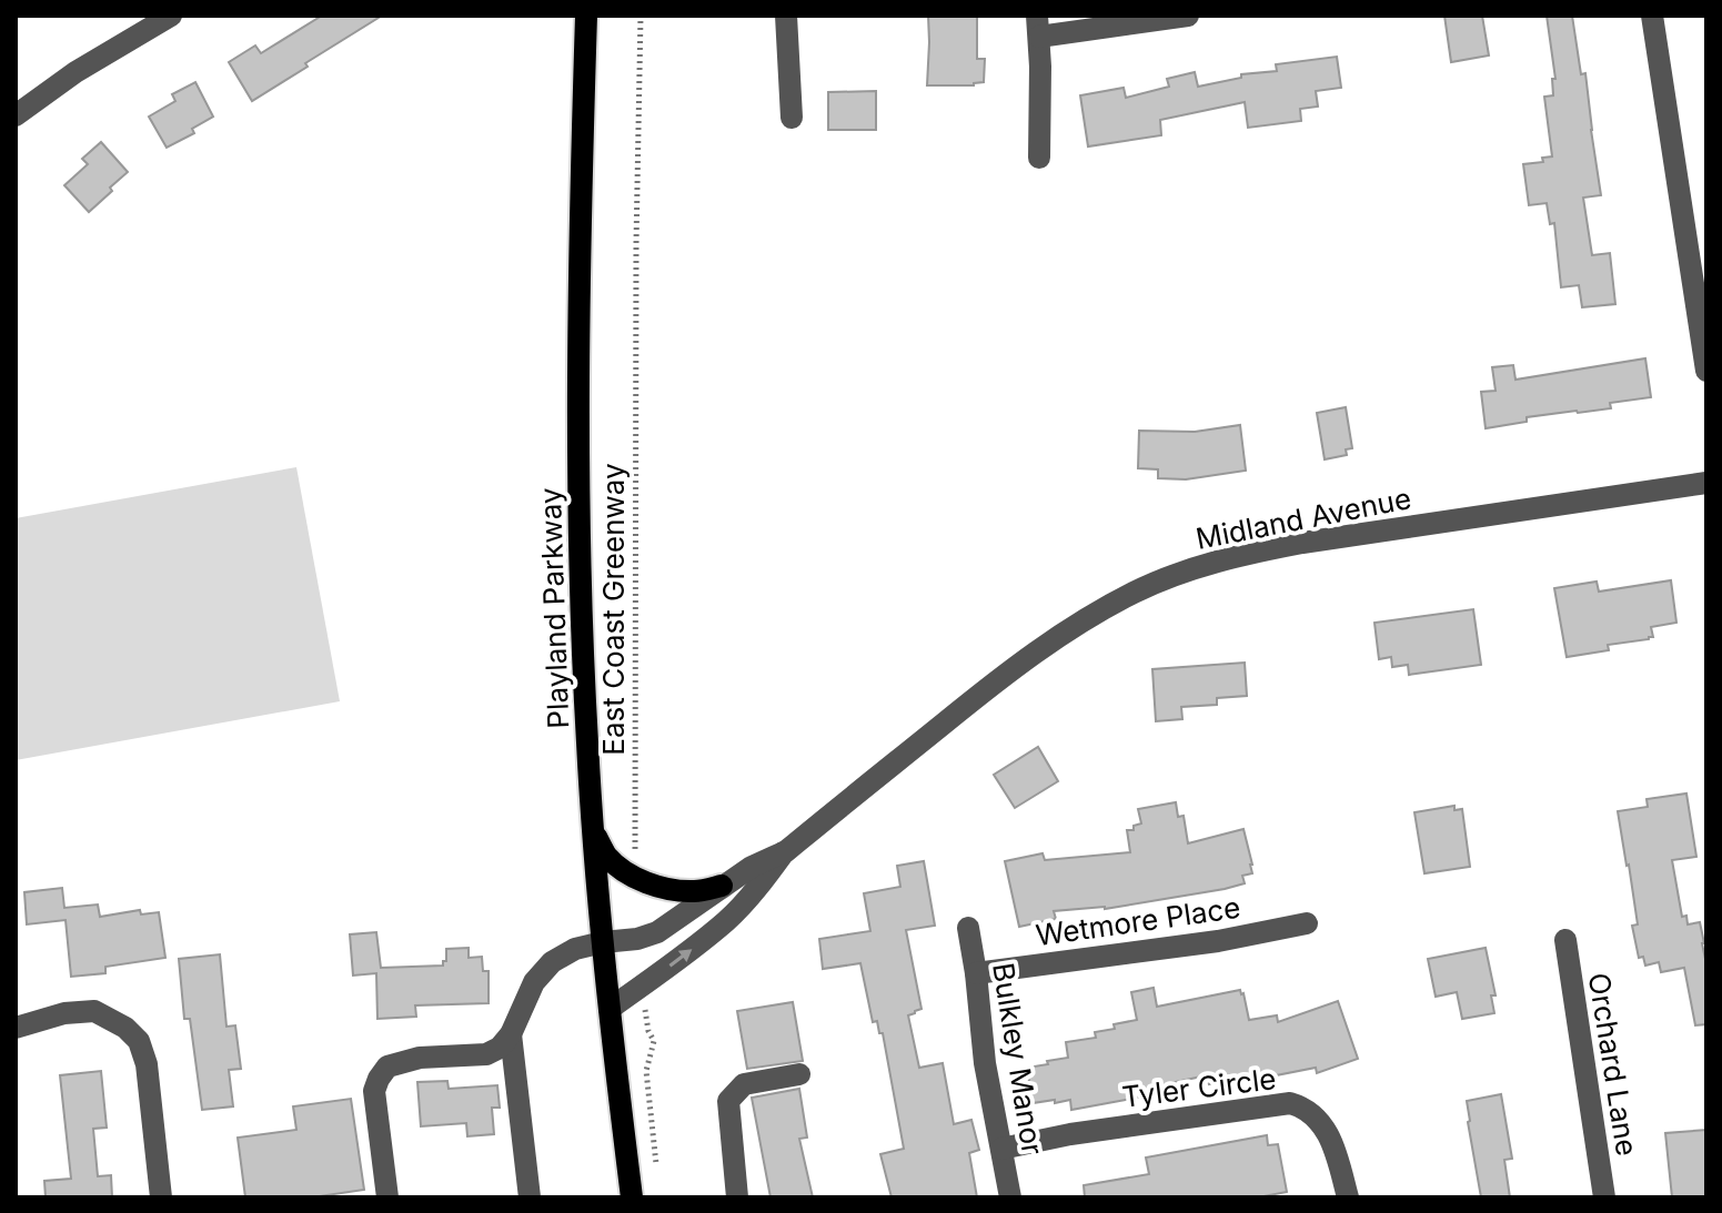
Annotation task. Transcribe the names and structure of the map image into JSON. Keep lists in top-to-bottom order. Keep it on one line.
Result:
{"streets":{"main road":["Playland Parkway"],"street":["Midland Avenue","Wetmore Place","Bulkley Manor","Orchard Lane","Tyler Circle"],"path":["East Coast Greenway"]},"crossings":[["Midland Avenue","Playland Parkway"],["Wetmore Place","Bulkley Manor"],["Bulkley Manor","Tyler Circle"]]}
